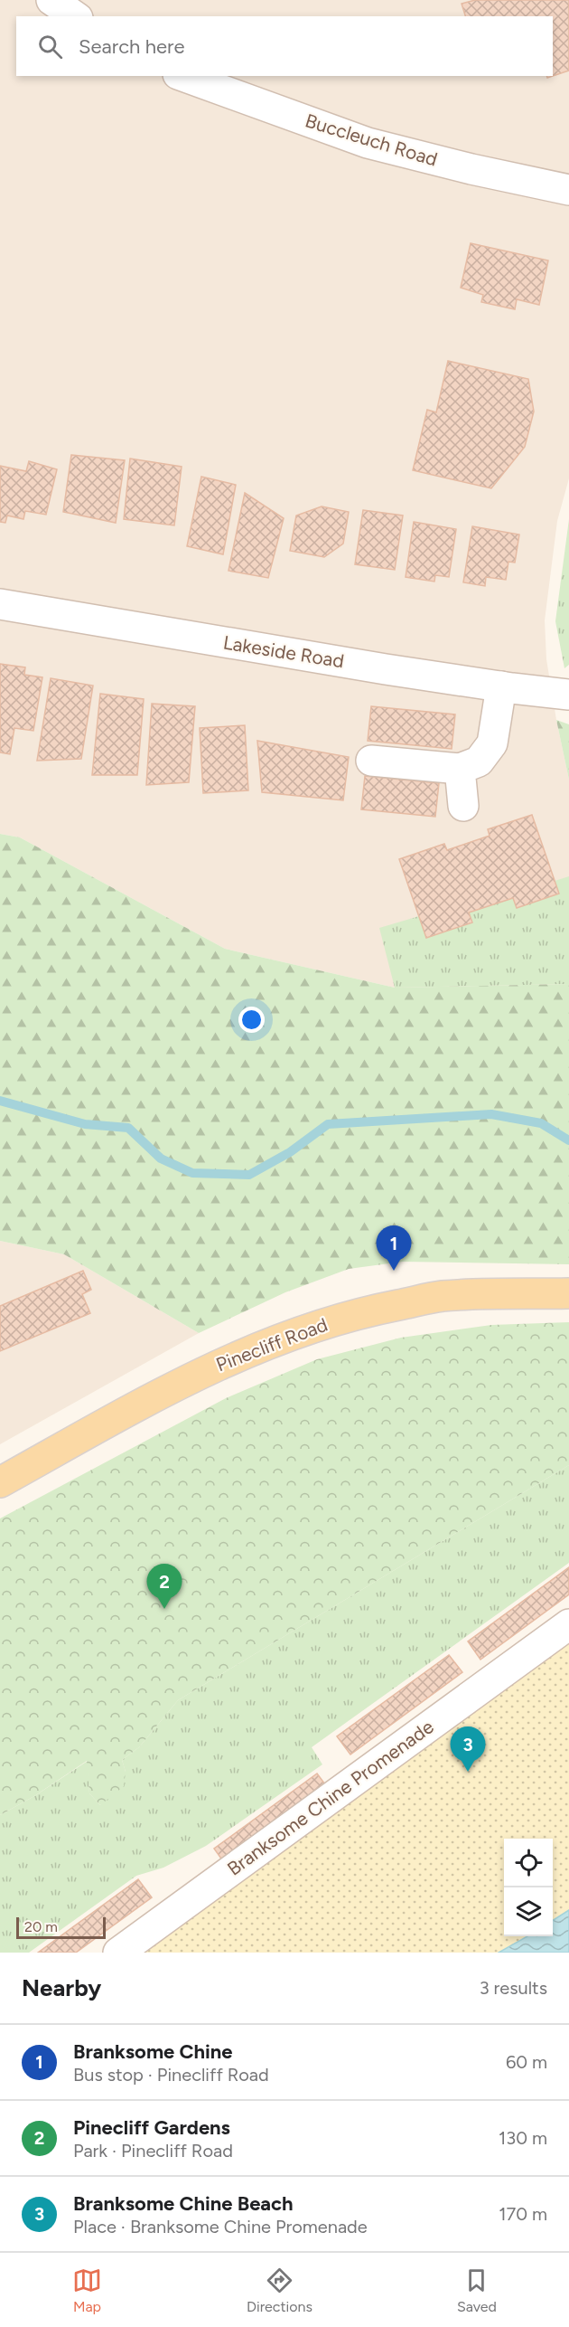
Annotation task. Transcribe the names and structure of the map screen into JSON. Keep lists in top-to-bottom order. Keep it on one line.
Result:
{"streets":{"main road":["Pinecliff Road"],"street":["Buccleuch Road","Lakeside Road","Branksome Chine Promenade"]},"scale_bar":"20 m","page":{"search":"Search here","pins":["1","2","3"],"scale":"20 m","heading":["Nearby","3 results"],"list":[{"mark":"1","name":"Branksome Chine","note":"Bus stop · Pinecliff Road","value":"60 m"},{"mark":"2","name":"Pinecliff Gardens","note":"Park · Pinecliff Road","value":"130 m"},{"mark":"3","name":"Branksome Chine Beach","note":"Place · Branksome Chine Promenade","value":"170 m"}],"nav":["Map","Directions","Saved"]}}
